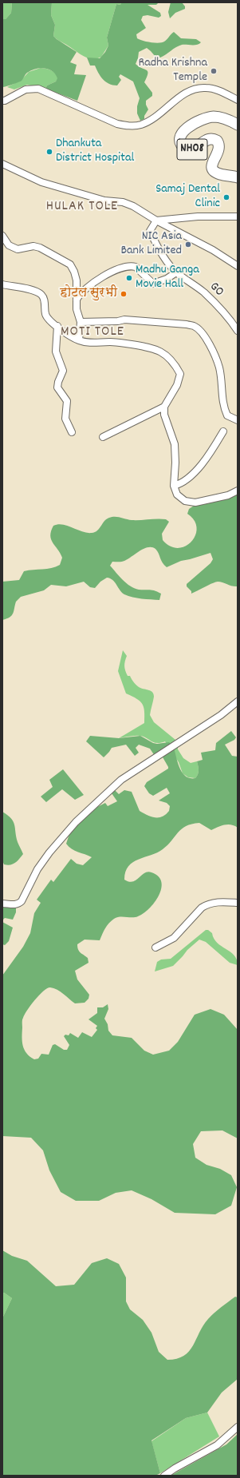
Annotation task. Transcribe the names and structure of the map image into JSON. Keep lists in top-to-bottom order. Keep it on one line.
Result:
{"streets":{"main road":["NH08"],"street":["GO"]},"districts":["HULAK TOLE","MOTI TOLE"],"places":["Radha Krishna Temple","Dhankuta District Hospital","Samaj Dental Clinic","NIC Asia Bank Limited","Madhu Ganga Movie Hall","होटल सुरभी"]}
